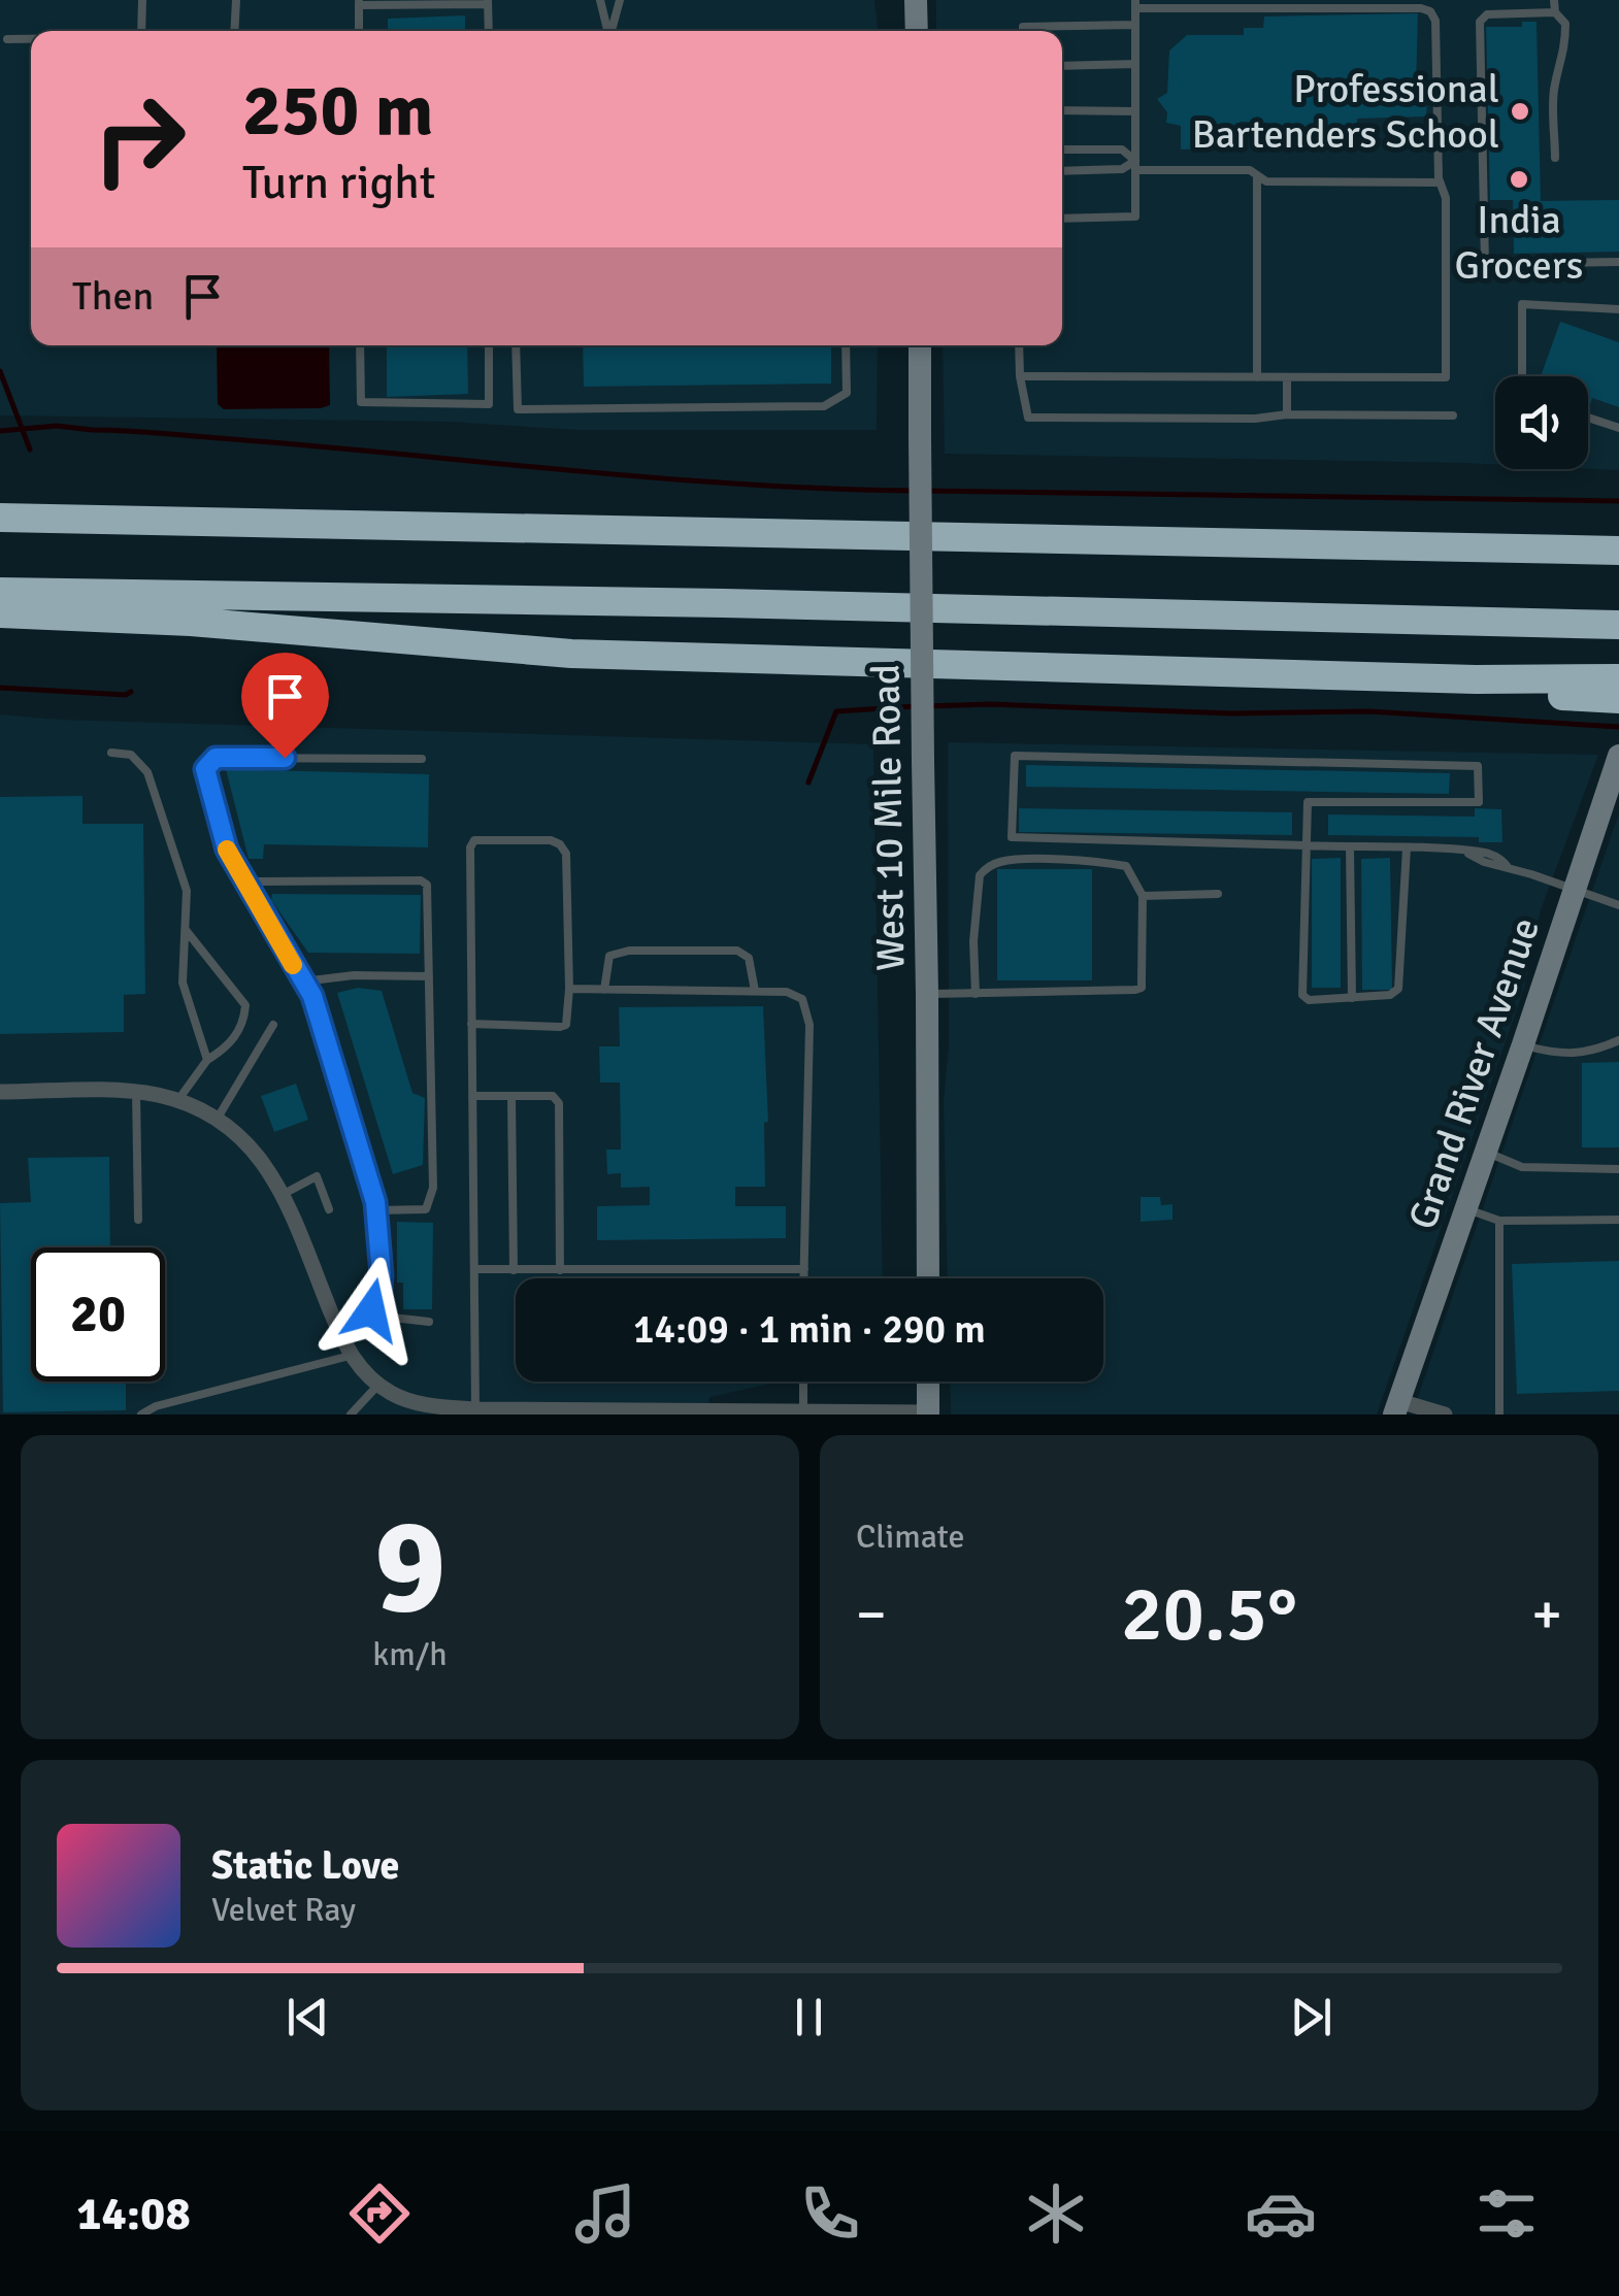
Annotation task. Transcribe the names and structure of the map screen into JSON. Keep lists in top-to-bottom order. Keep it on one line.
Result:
{"streets":{"main road":["West 10 Mile Road","Grand River Avenue"]},"places":["Professional Bartenders School","India Grocers"],"page":{"turn":["250 m","Turn right"],"then":"Then","limit":"20","trip":"14:09 · 1 min · 290 m","tile":[["9","km/h"],"Climate"],"heat":["−","20.5°","+"],"song":["Static Love","Velvet Ray"],"tabs":"14:08"}}
